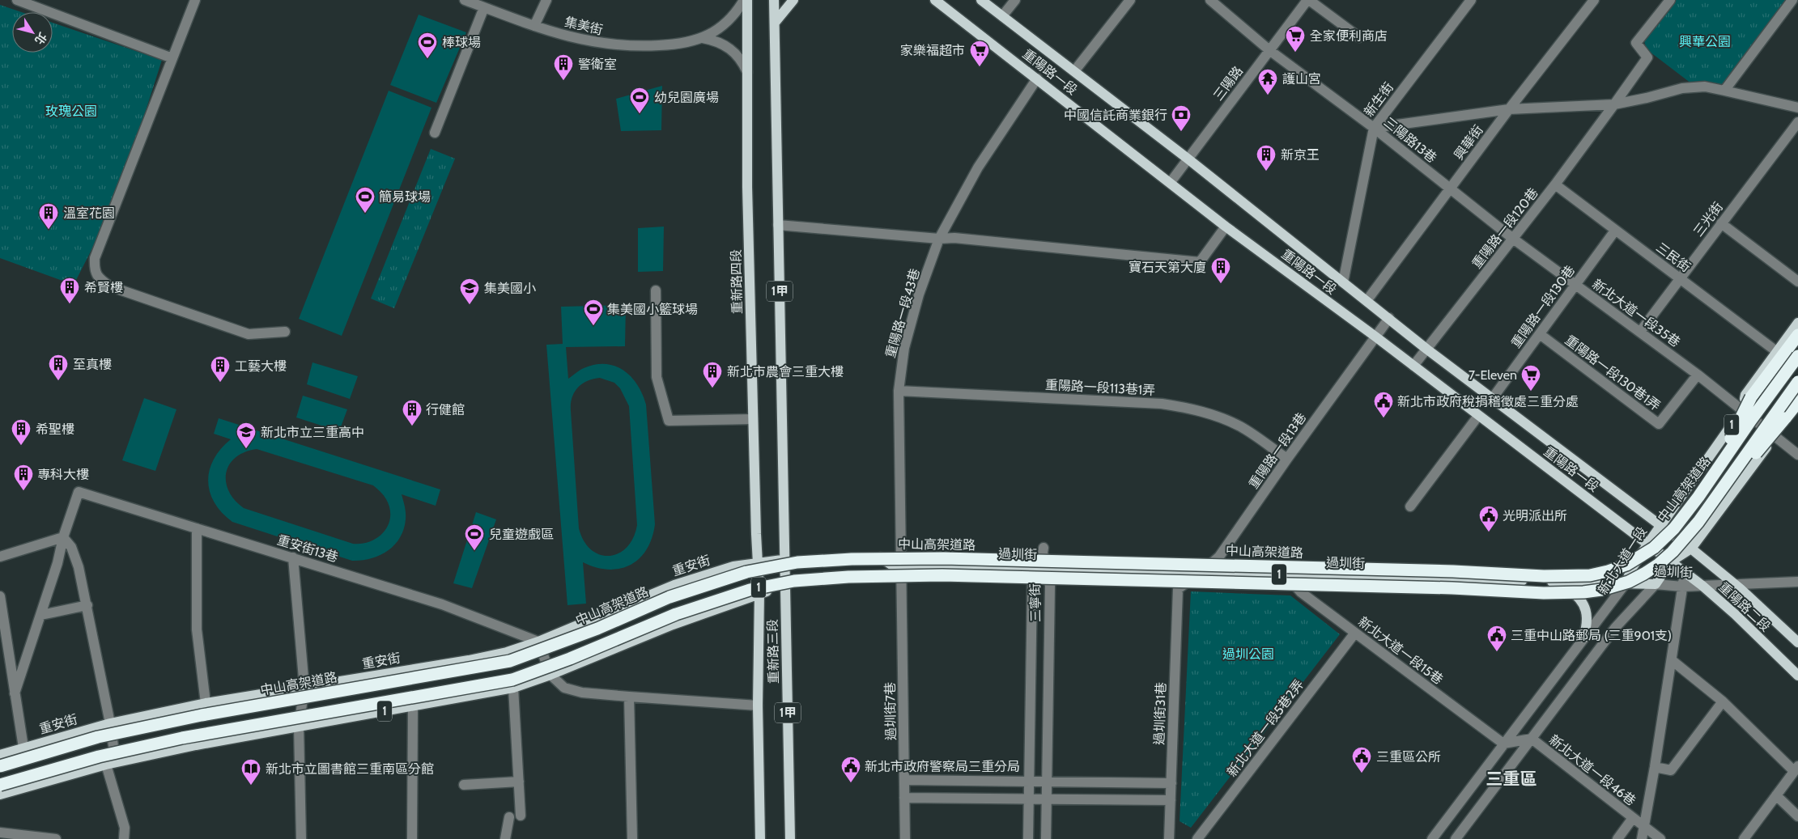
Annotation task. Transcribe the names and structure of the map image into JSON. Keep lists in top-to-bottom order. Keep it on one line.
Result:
{"streets":{"highway":["1","中山高架道路"],"main road":["重陽路一段","重新路四段","1甲","過圳街","新北大道一段","重安街","重陽路二段","重新路三段"],"street":["集美街","三陽路","新生街","三陽路13巷","興華街","三光街","重陽路一段120巷","三民街","重陽路一段130巷","重陽路一段43巷","新北大道一段35巷","重陽路一段130巷1弄","重陽路一段113巷1弄","重陽路一段13巷","重安街13巷","三寧街","新北大道一段15巷","過圳街7巷","過圳街31巷","新北大道一段5巷2弄","新北大道一段46巷"]},"crossings":[["集美街","重新路四段"],["重陽路一段","三陽路"],["重陽路一段","新生街"],["重陽路一段","興華街"],["重陽路一段","重陽路一段120巷"],["重陽路一段","重陽路一段130巷"],["重陽路一段","重陽路一段43巷"],["重陽路一段","重陽路一段13巷"],["重陽路一段","新北大道一段"],["重陽路一段","重陽路二段"],["三陽路","三陽路13巷"],["新生街","三陽路13巷"],["三陽路13巷","興華街"],["三陽路13巷","重陽路一段120巷"],["三陽路13巷","新北大道一段35巷"],["三光街","三民街"],["三光街","新北大道一段35巷"],["重陽路一段120巷","三民街"],["重陽路一段120巷","新北大道一段35巷"],["三民街","重陽路一段130巷"],["三民街","新北大道一段"],["重新路四段","過圳街"],["重新路四段","重安街"],["重新路四段","重新路三段"],["1甲","過圳街"],["1甲","重新路三段"],["重陽路一段130巷","新北大道一段35巷"],["重陽路一段130巷","重陽路一段130巷1弄"],["重陽路一段43巷","重陽路一段113巷1弄"],["重陽路一段43巷","1"],["重陽路一段43巷","過圳街"],["重陽路一段43巷","過圳街7巷"],["新北大道一段35巷","重陽路一段130巷1弄"],["新北大道一段35巷","新北大道一段"],["重陽路一段113巷1弄","重陽路一段13巷"],["1","過圳街"],["1","重新路三段"],["重陽路一段13巷","過圳街"],["重陽路一段13巷","過圳街31巷"],["重安街13巷","重安街"],["過圳街","新北大道一段"],["過圳街","重安街"],["過圳街","三寧街"],["過圳街","重陽路二段"],["過圳街","新北大道一段15巷"],["過圳街","重新路三段"],["新北大道一段","新北大道一段15巷"],["新北大道一段","新北大道一段46巷"],["重安街","重新路三段"],["新北大道一段15巷","新北大道一段5巷2弄"],["新北大道一段15巷","新北大道一段46巷"]],"districts":["三重區"],"parks":["興華公園","玫瑰公園","過圳公園"],"places":{"supermarket":["全家便利商店","家樂福超市","7-Eleven"],"sports":["棒球場","幼兒園廣場","簡易球場","集美國小籃球場","兒童遊戲區"],"building":["警衛室","新京王","溫室花園","寶石天第大廈","希賢樓","至真樓","工藝大樓","新北市農會三重大樓","行健館","希聖樓","專科大樓"],"temple":["護山宮"],"bank":["中國信託商業銀行"],"school or university":["集美國小","新北市立三重高中"],"public building":["新北市政府稅捐稽徵處三重分處","光明派出所","三重中山路郵局 (三重901支)","三重區公所","新北市政府警察局三重分局"],"library":["新北市立圖書館三重南區分館"]},"north":"bottom right"}
